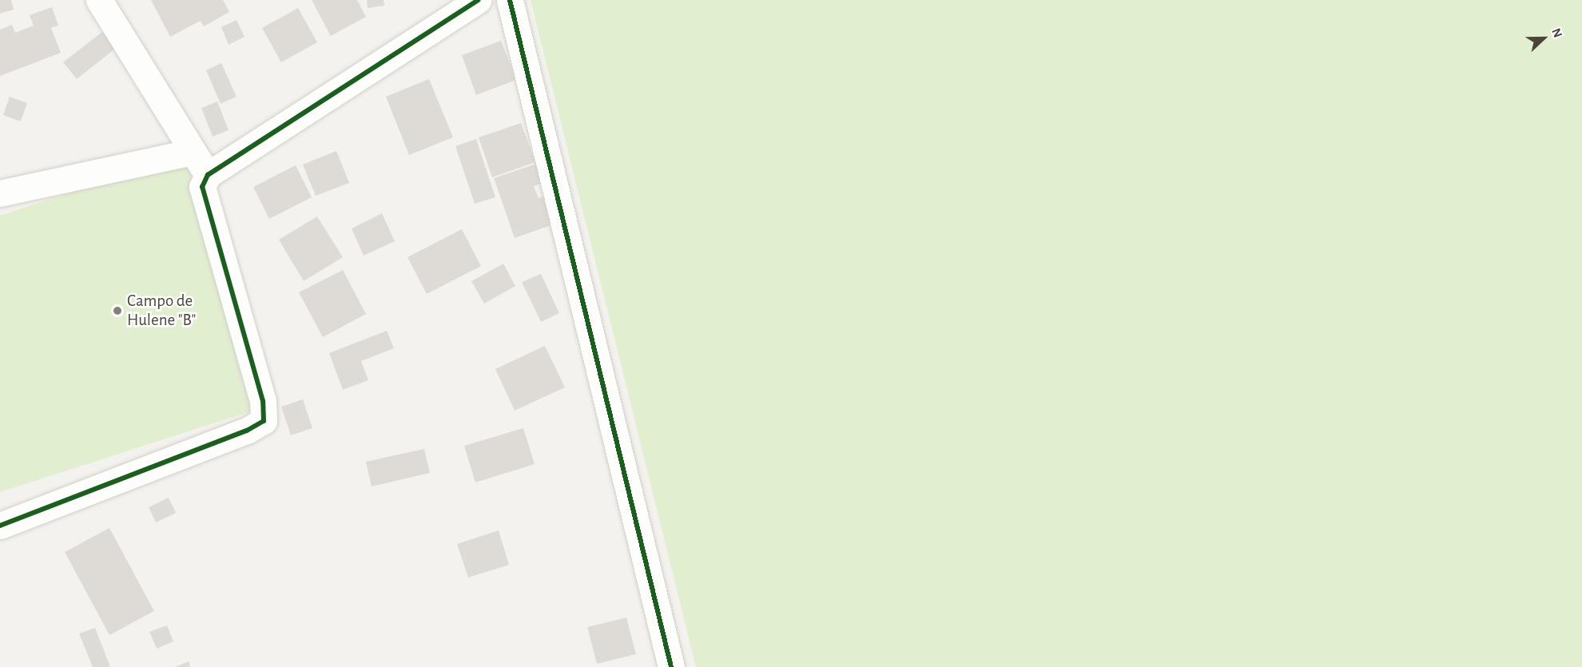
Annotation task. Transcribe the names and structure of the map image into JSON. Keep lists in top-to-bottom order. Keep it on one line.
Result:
{"places":["Campo de Hulene \"B\""],"north":"right"}
